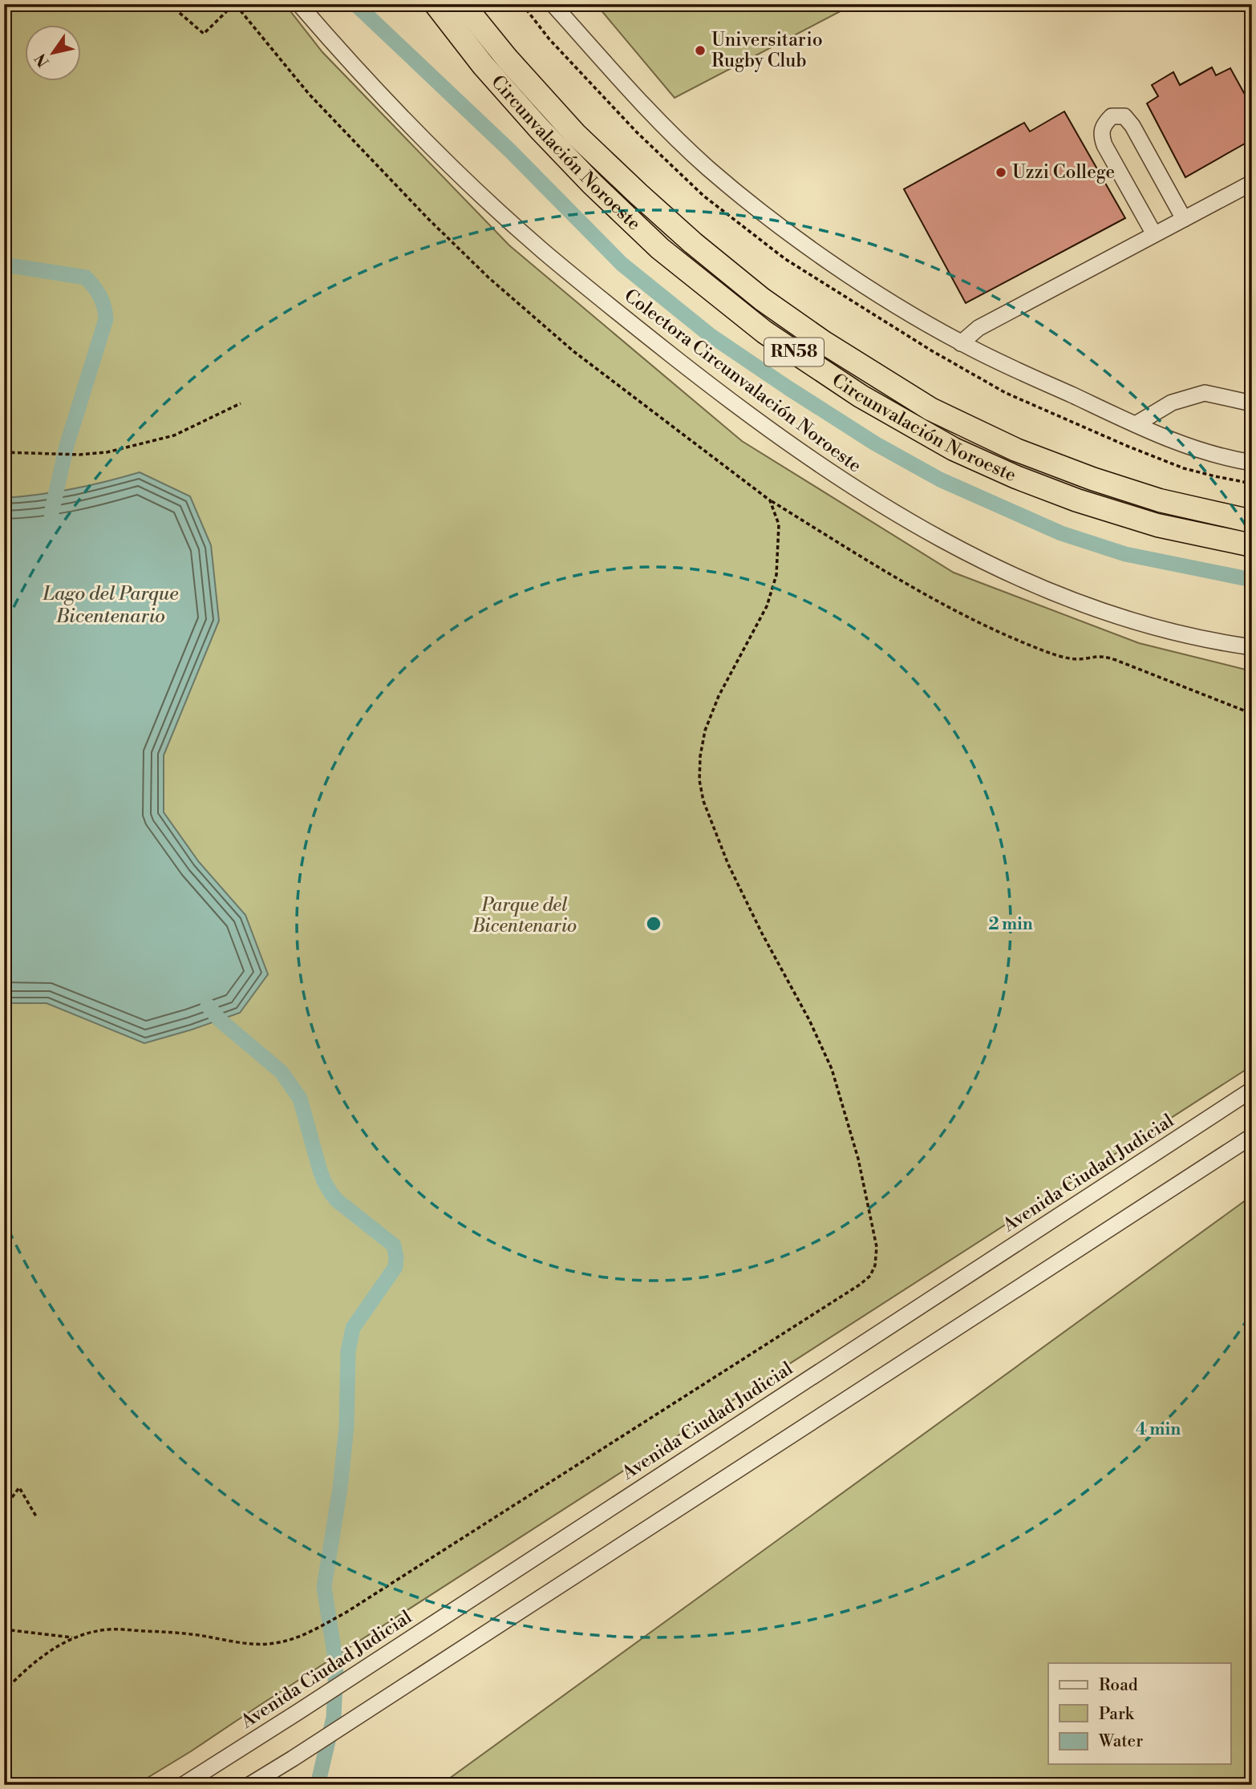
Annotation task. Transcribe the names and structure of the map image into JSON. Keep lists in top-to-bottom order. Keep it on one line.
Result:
{"streets":{"highway":["Circunvalación Noroeste","RN58"],"street":["Colectora Circunvalación Noroeste","Avenida Ciudad Judicial"]},"water":["Lago del Parque Bicentenario"],"parks":["Parque del Bicentenario"],"places":["Universitario Rugby Club","Uzzi College"],"legend":["Road","Park","Water"],"north":"bottom left","rings":["2 min","4 min"]}
